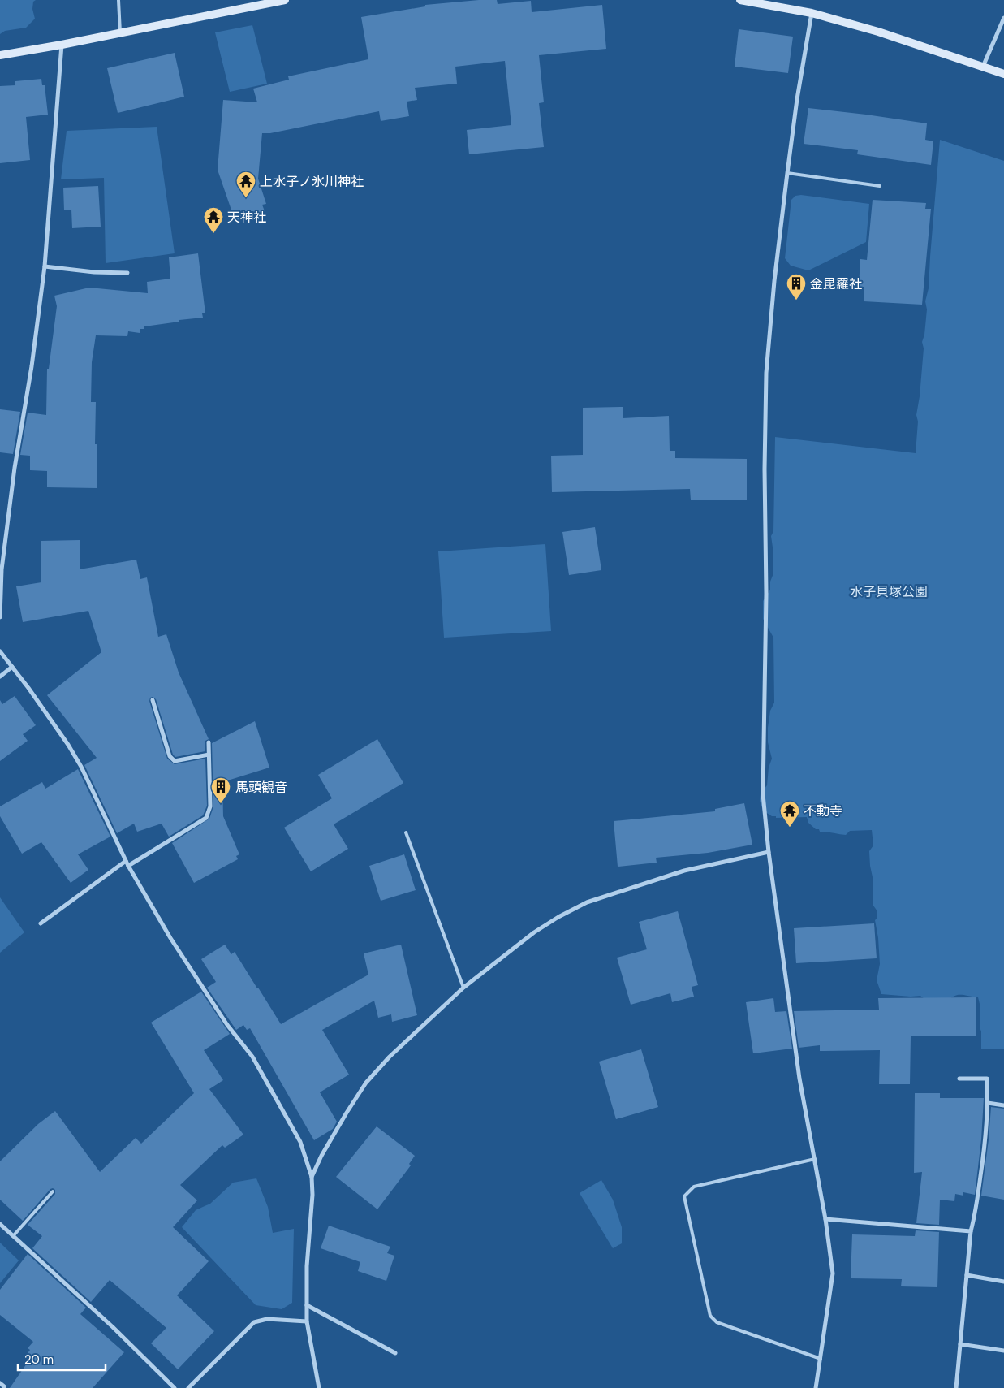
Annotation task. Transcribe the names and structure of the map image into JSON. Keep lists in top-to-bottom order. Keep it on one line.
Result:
{"parks":["水子貝塚公園"],"places":{"temple":["上水子ノ氷川神社","天神社","不動寺"],"building":["金毘羅社","馬頭観音"]},"scale_bar":"20 m"}
